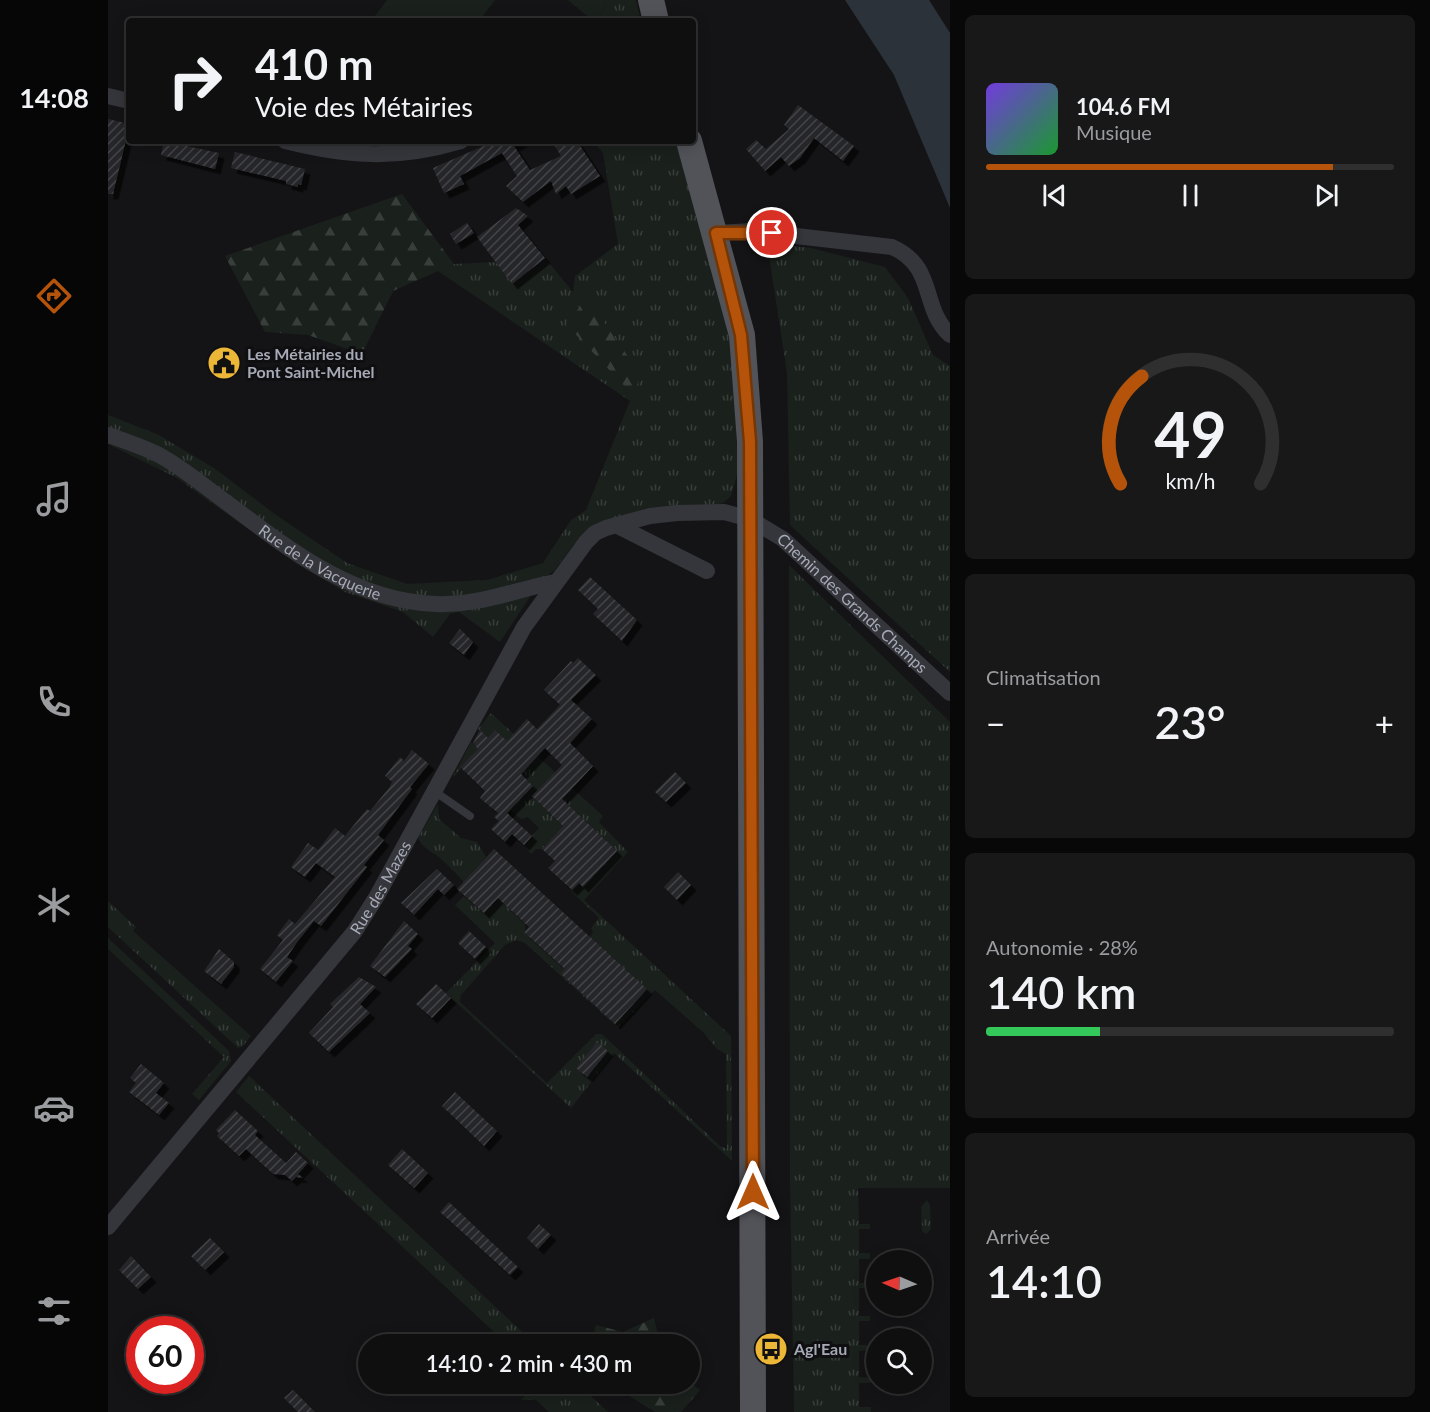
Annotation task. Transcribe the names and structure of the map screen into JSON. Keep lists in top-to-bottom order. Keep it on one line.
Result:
{"streets":{"street":["Rue de la Vacquerie","Chemin des Grands Champs","Rue des Mazes"]},"crossings":[["Rue de la Vacquerie","Rue des Mazes"],["Chemin des Grands Champs","Rue des Mazes"]],"places":{"public building":["Les Métairies du Pont Saint-Michel"],"bus stop":["Agl'Eau"]},"north":"left","page":{"tabs":"14:08","turn":["410 m","Voie des Métairies"],"song":["104.6 FM","Musique"],"tile":["Climatisation",["Autonomie · 28%","140 km"],["Arrivée","14:10"]],"heat":["−","23°","+"],"limit":"60","trip":"14:10 · 2 min · 430 m","gauge":["49","km/h"]}}
